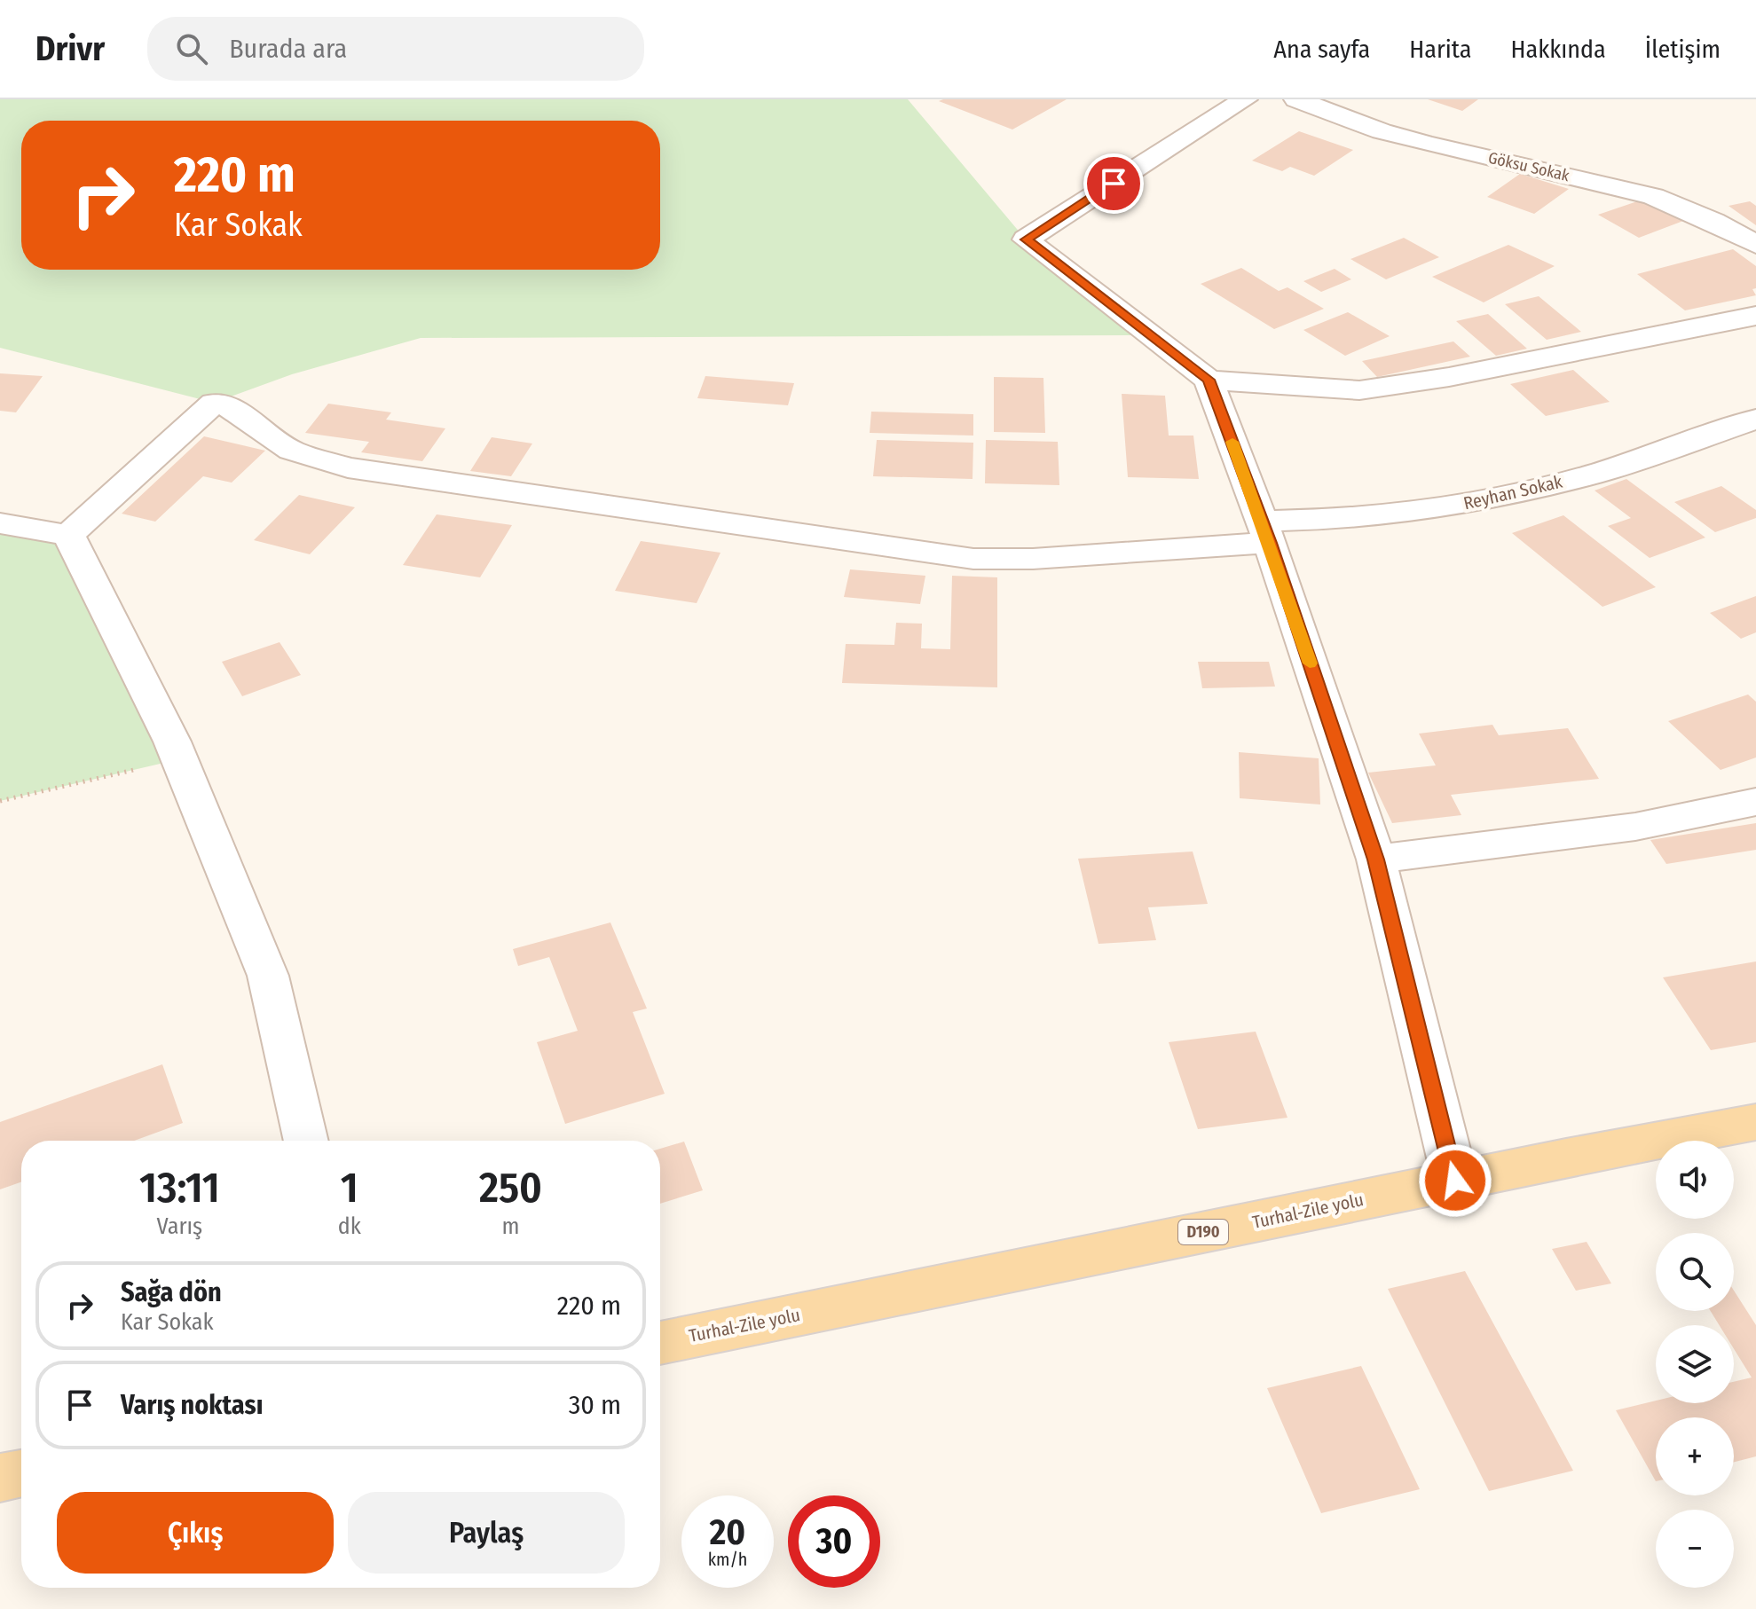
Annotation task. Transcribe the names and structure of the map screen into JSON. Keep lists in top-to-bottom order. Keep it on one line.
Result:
{"streets":{"main road":["Turhal-Zile yolu","D190"],"street":["Göksu Sokak","Reyhan Sokak"]},"page":{"header":"Drivr","search":"Burada ara","nav":["Ana sayfa","Harita","Hakkında","İletişim"],"turn":["220 m","Kar Sokak"],"map_buttons":["+","−"],"eta":["13:11","Varış","1","dk","250","m"],"list":[{"name":"Sağa dön","note":"Kar Sokak","value":"220 m"},{"name":"Varış noktası","value":"30 m"}],"buttons":["Çıkış","Paylaş"],"speed":"20 km/h","limit":"30"}}
